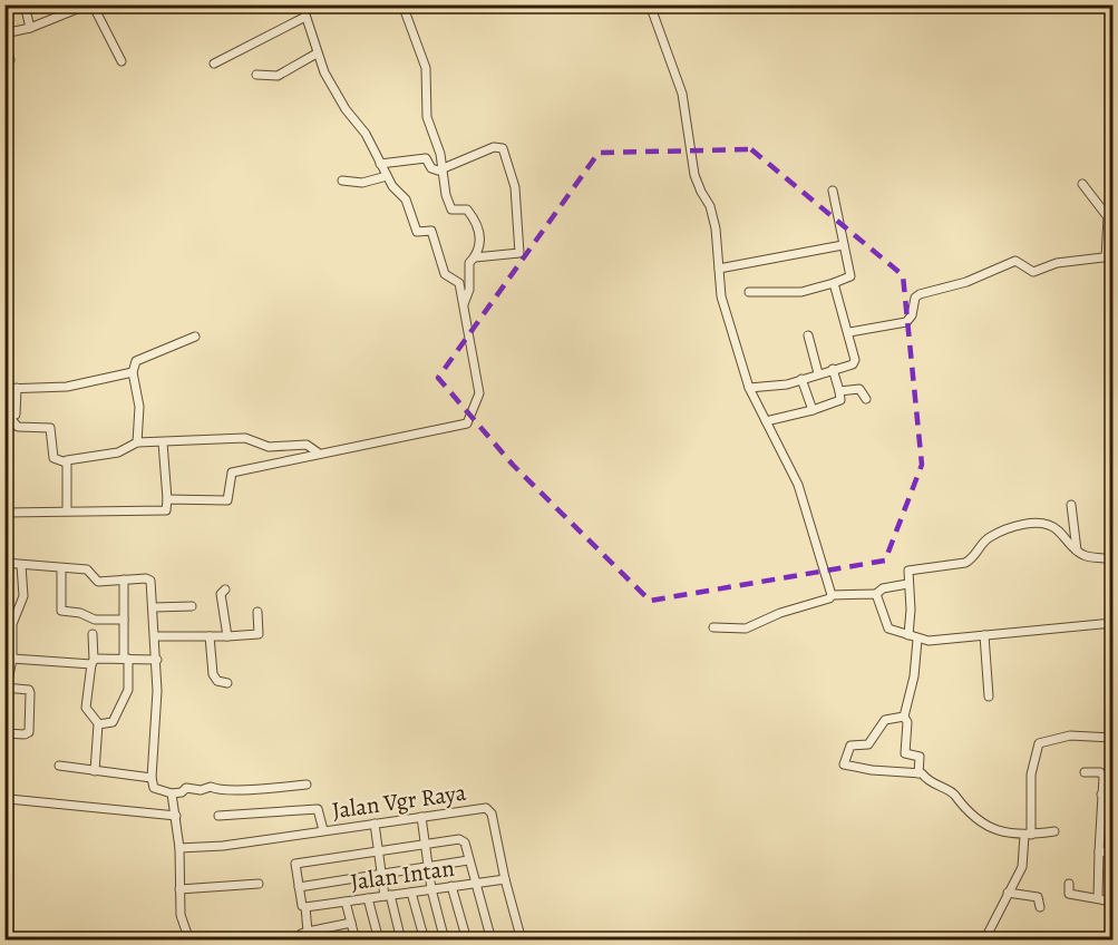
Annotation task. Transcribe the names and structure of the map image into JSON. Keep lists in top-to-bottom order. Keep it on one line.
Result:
{"streets":{"street":["Jalan Vgr Raya","Jalan Intan"]},"crossings":[["Jalan Vgr Raya","Jalan Intan"]]}
